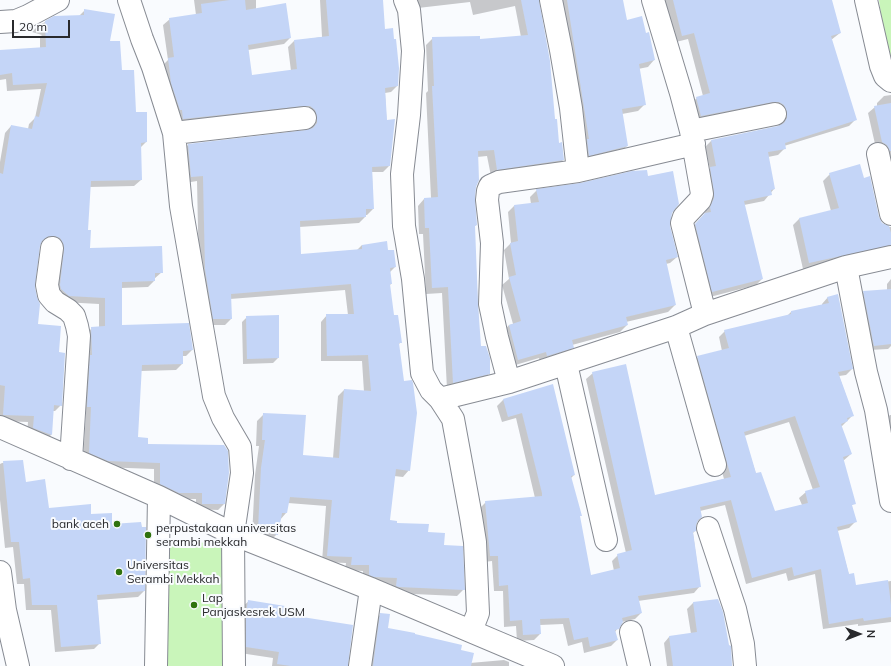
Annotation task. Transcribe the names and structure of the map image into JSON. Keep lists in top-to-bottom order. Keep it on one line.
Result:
{"places":["bank aceh","perpustakaan universitas serambi mekkah","Universitas Serambi Mekkah","Lap Panjaskesrek USM"],"scale_bar":"20 m","north":"right"}
